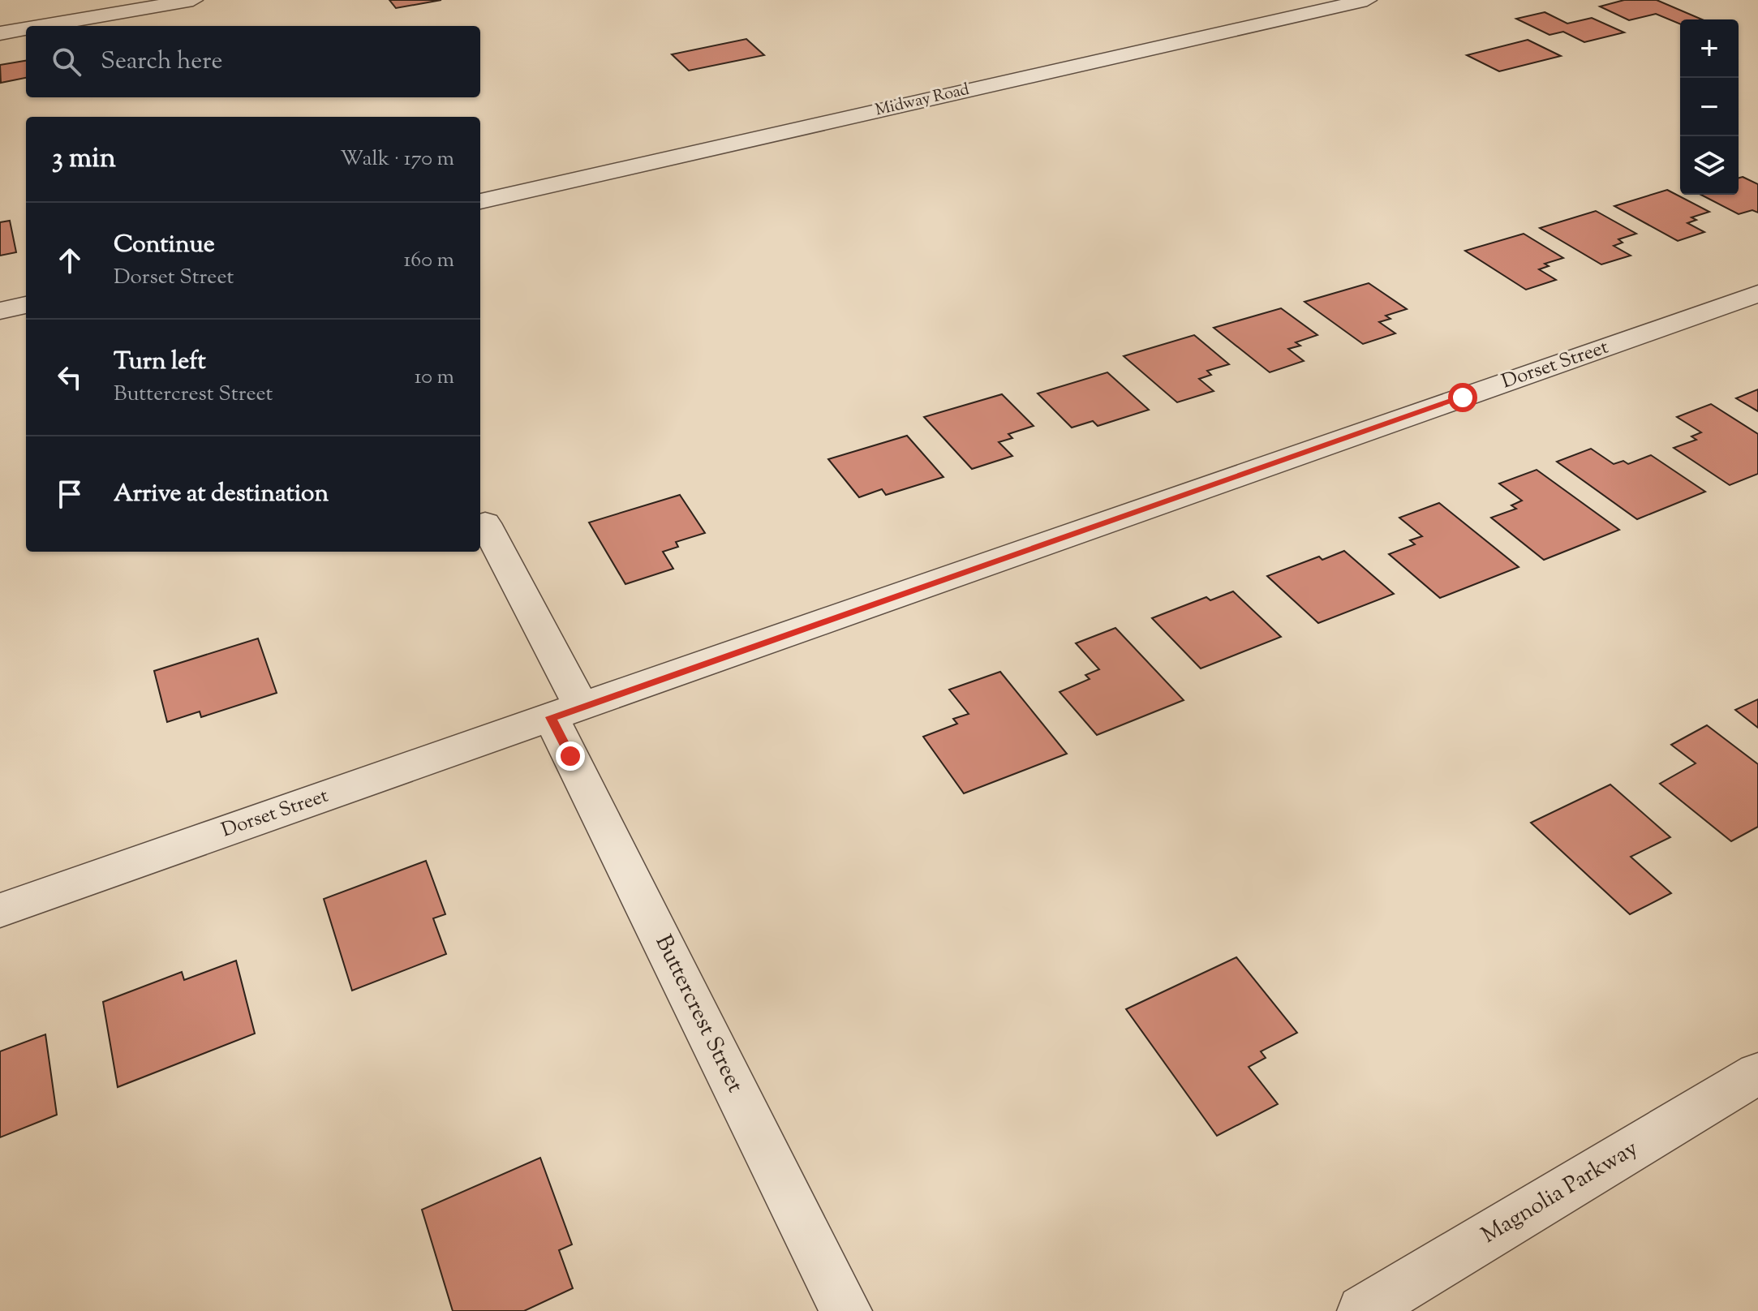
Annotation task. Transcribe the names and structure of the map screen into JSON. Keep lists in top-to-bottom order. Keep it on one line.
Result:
{"streets":{"street":["Midway Road","Dorset Street","Buttercrest Street","Magnolia Parkway"]},"crossings":[["Dorset Street","Buttercrest Street"]],"page":{"map_buttons":["+","−"],"search":"Search here","heading":["3 min","Walk · 170 m"],"list":[["Continue","Dorset Street","160 m"],["Turn left","Buttercrest Street","10 m"],"Arrive at destination"]}}
